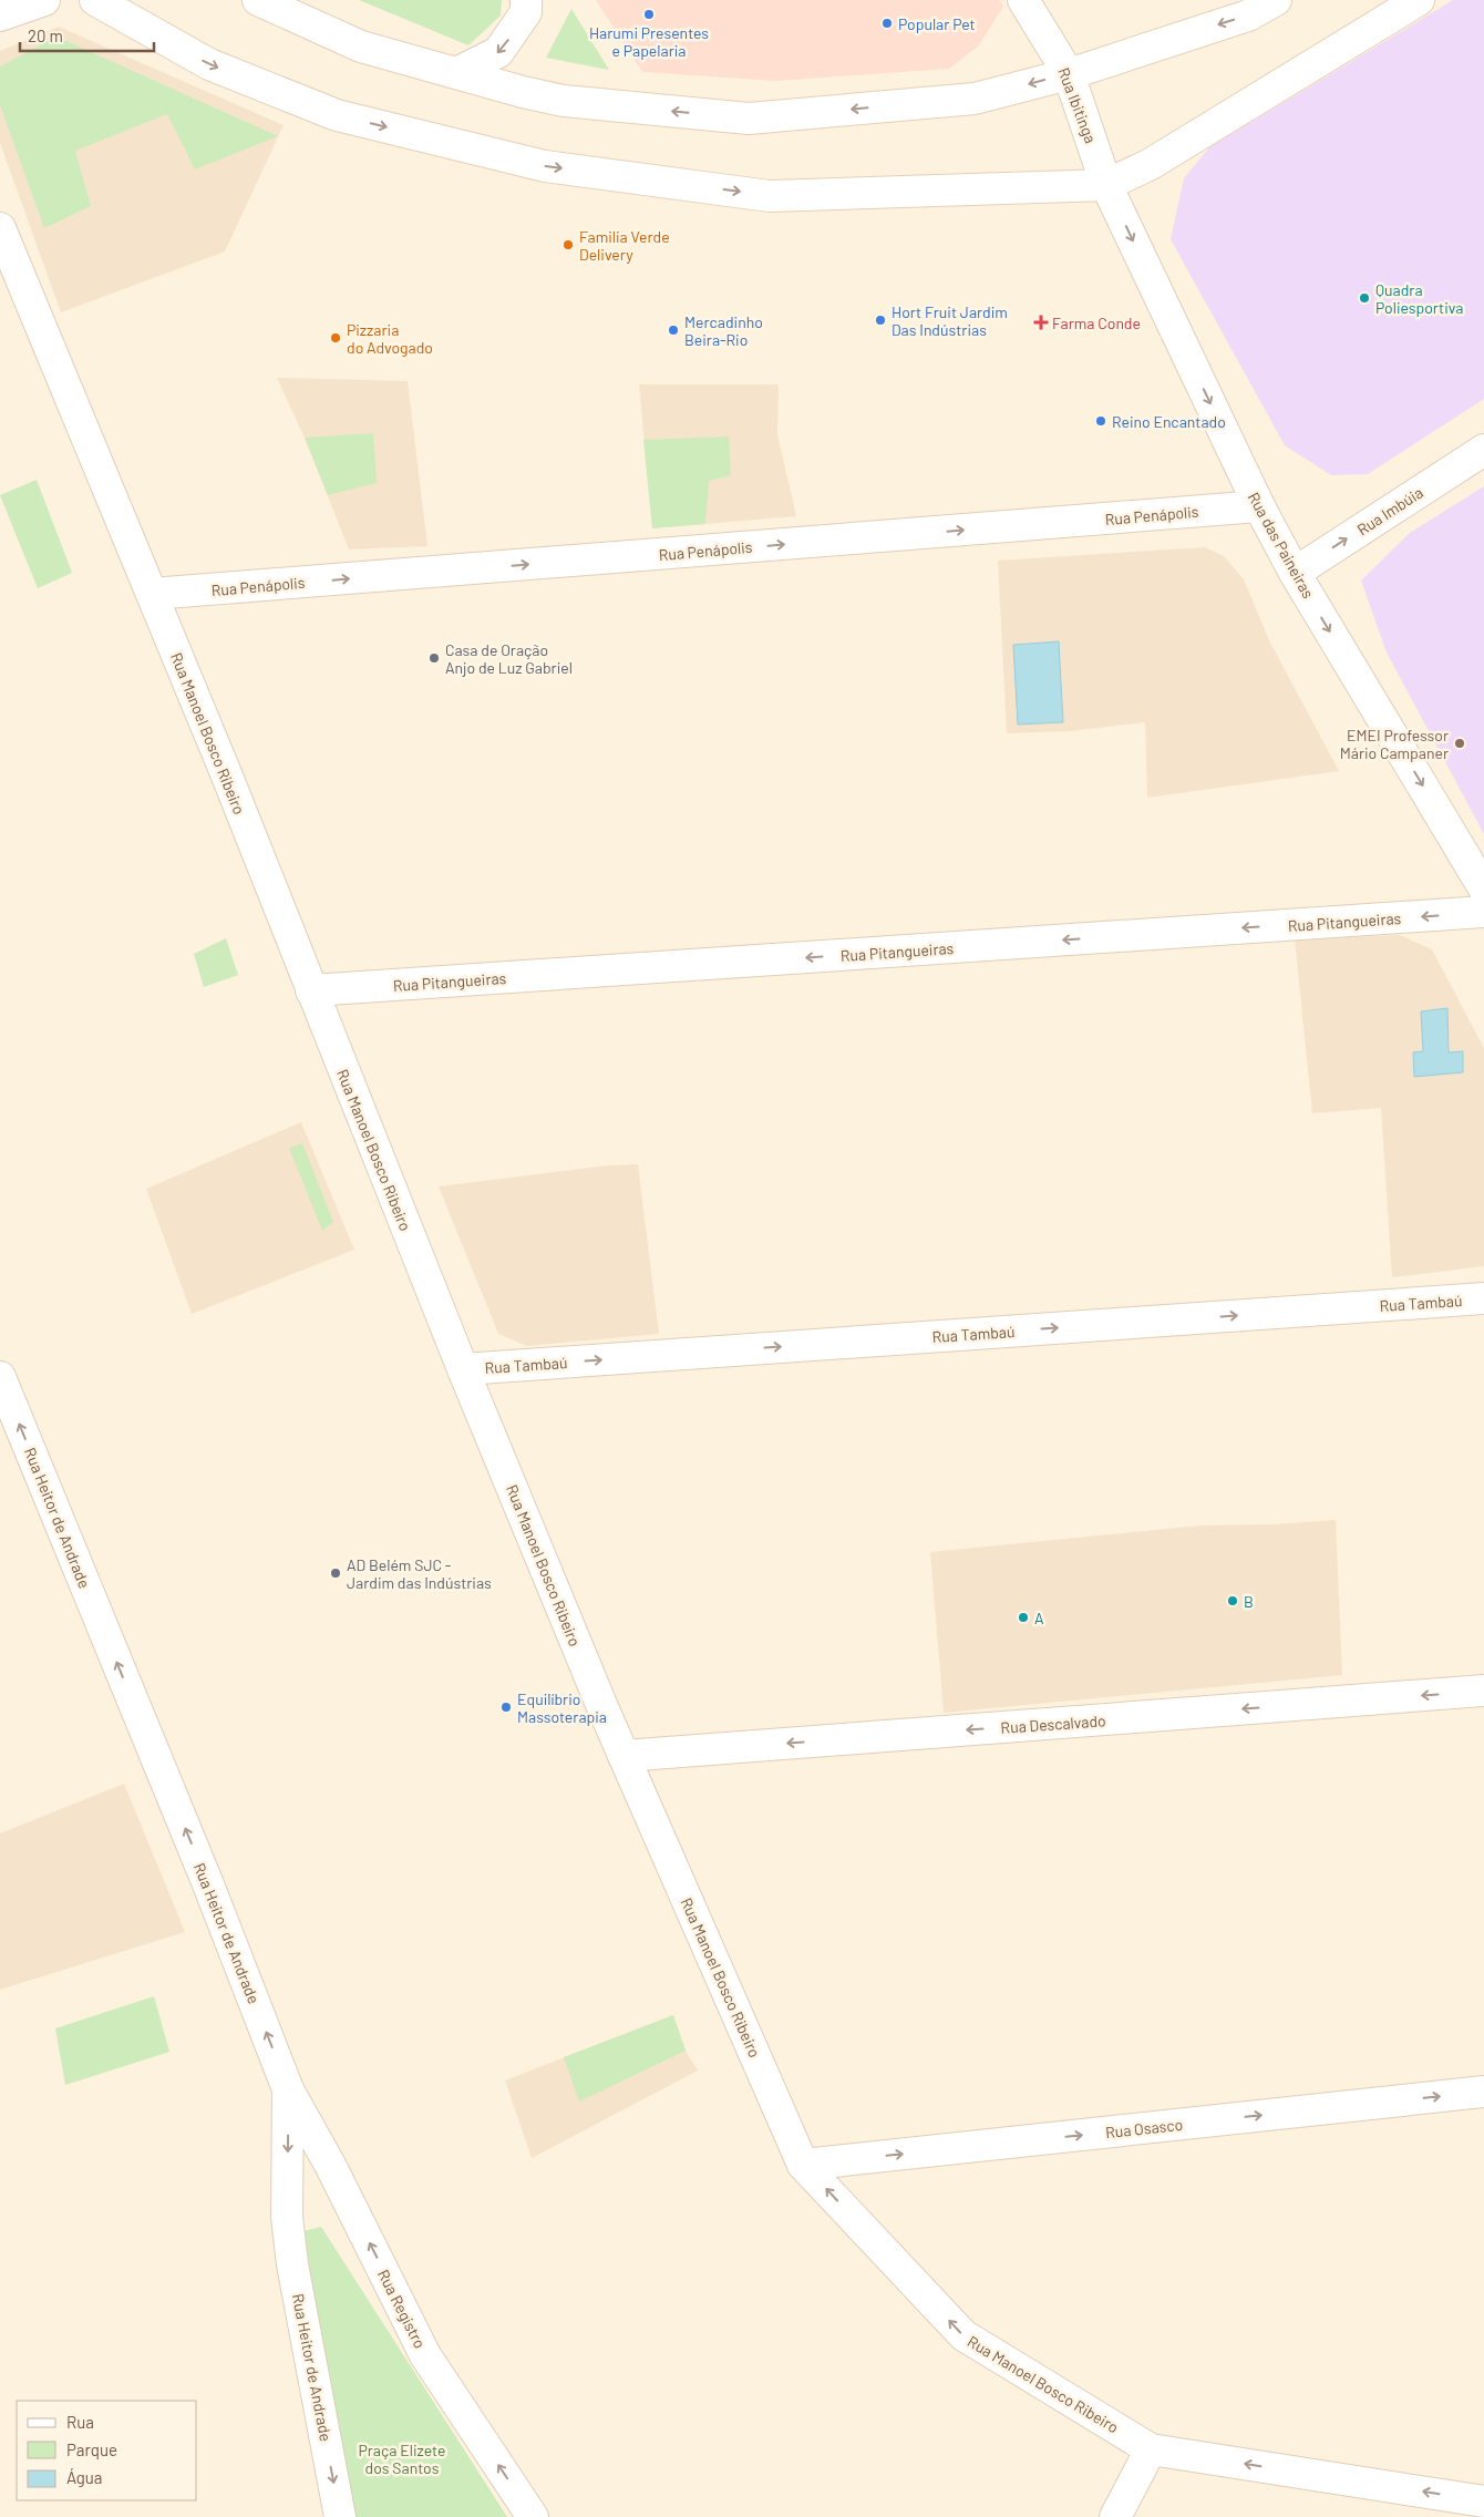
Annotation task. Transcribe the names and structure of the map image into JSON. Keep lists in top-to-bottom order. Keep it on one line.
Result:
{"streets":{"street":["Rua Ibitinga","Rua Imbúia","Rua Penápolis","Rua das Paineiras","Rua Manoel Bosco Ribeiro","Rua Pitangueiras","Rua Tambaú","Rua Heitor de Andrade","Rua Descalvado","Rua Osasco","Rua Registro"]},"crossings":[["Rua Ibitinga","Rua das Paineiras"],["Rua Imbúia","Rua das Paineiras"],["Rua Penápolis","Rua das Paineiras"],["Rua Penápolis","Rua Manoel Bosco Ribeiro"],["Rua Manoel Bosco Ribeiro","Rua Pitangueiras"],["Rua Manoel Bosco Ribeiro","Rua Tambaú"],["Rua Manoel Bosco Ribeiro","Rua Descalvado"],["Rua Manoel Bosco Ribeiro","Rua Osasco"],["Rua Heitor de Andrade","Rua Registro"]],"one_way":["Rua Imbúia","Rua Penápolis","Rua das Paineiras","Rua Pitangueiras","Rua Tambaú","Rua Descalvado","Rua Osasco","Rua Registro"],"parks":["Praça Elizete dos Santos"],"places":{"other":["Harumi Presentes e Papelaria","Popular Pet","Familia Verde Delivery","Quadra Poliesportiva","Hort Fruit Jardim Das Indústrias","Mercadinho Beira-Rio","Pizzaria do Advogado","Reino Encantado","Casa de Oração Anjo de Luz Gabriel","EMEI Professor Mário Campaner","AD Belém SJC - Jardim das Indústrias","B","A","Equilíbrio Massoterapia"],"health":["Farma Conde"]},"legend":["Rua","Parque","Água"],"scale_bar":"20 m"}
